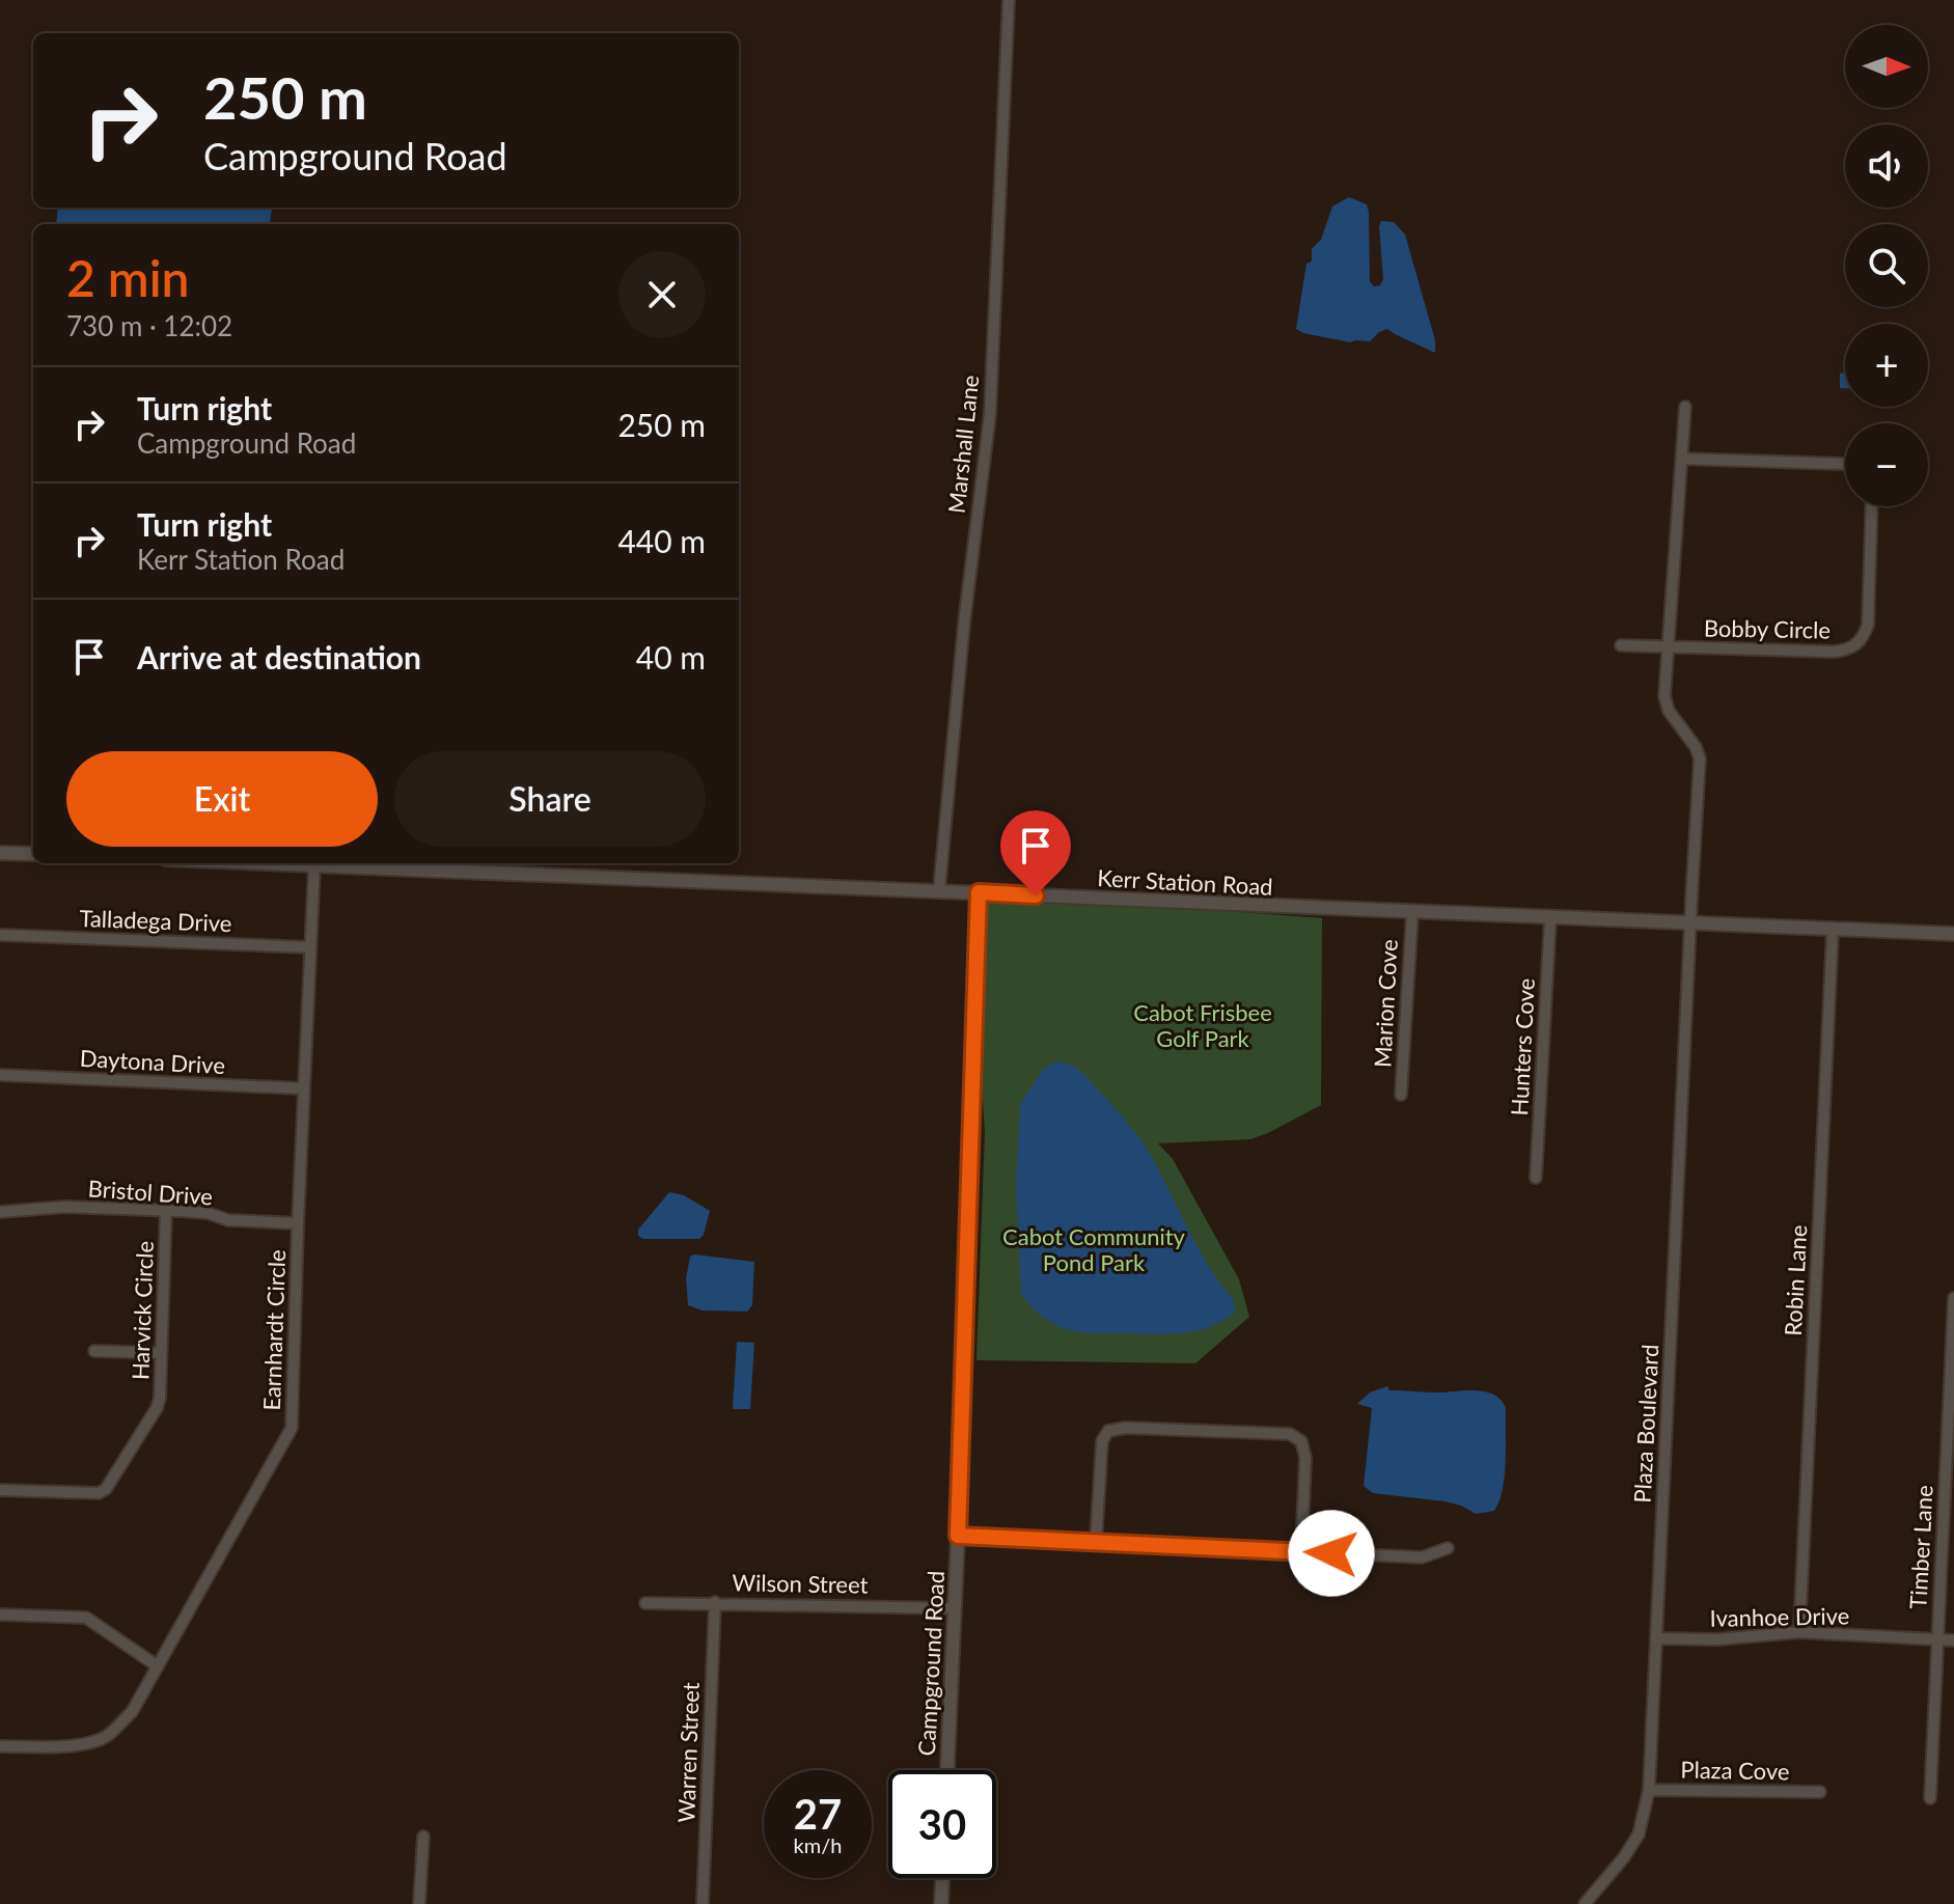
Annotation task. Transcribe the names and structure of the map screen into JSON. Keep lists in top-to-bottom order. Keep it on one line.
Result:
{"streets":{"street":["Marshall Lane","Bobby Circle","Kerr Station Road","Talladega Drive","Marion Cove","Hunters Cove","Daytona Drive","Bristol Drive","Robin Lane","Harvick Circle","Earnhardt Circle","Plaza Boulevard","Timber Lane","Wilson Street","Ivanhoe Drive","Campground Road","Warren Street","Plaza Cove"]},"crossings":[["Marshall Lane","Kerr Station Road"],["Bobby Circle","Plaza Boulevard"],["Kerr Station Road","Marion Cove"],["Kerr Station Road","Hunters Cove"],["Kerr Station Road","Robin Lane"],["Kerr Station Road","Earnhardt Circle"],["Kerr Station Road","Plaza Boulevard"],["Kerr Station Road","Campground Road"],["Talladega Drive","Earnhardt Circle"],["Daytona Drive","Earnhardt Circle"],["Bristol Drive","Harvick Circle"],["Bristol Drive","Earnhardt Circle"],["Robin Lane","Ivanhoe Drive"],["Plaza Boulevard","Ivanhoe Drive"],["Plaza Boulevard","Plaza Cove"],["Timber Lane","Ivanhoe Drive"],["Wilson Street","Campground Road"],["Wilson Street","Warren Street"]],"parks":["Cabot Frisbee Golf Park","Cabot Community Pond Park"],"north":"right","page":{"map_buttons":["+","−"],"turn":["250 m","Campground Road"],"heading":["2 min","730 m · 12:02"],"list":[{"name":"Turn right","note":"Campground Road","value":"250 m"},{"name":"Turn right","note":"Kerr Station Road","value":"440 m"},{"name":"Arrive at destination","value":"40 m"}],"buttons":["Exit","Share"],"speed":"27 km/h","limit":"30"}}
